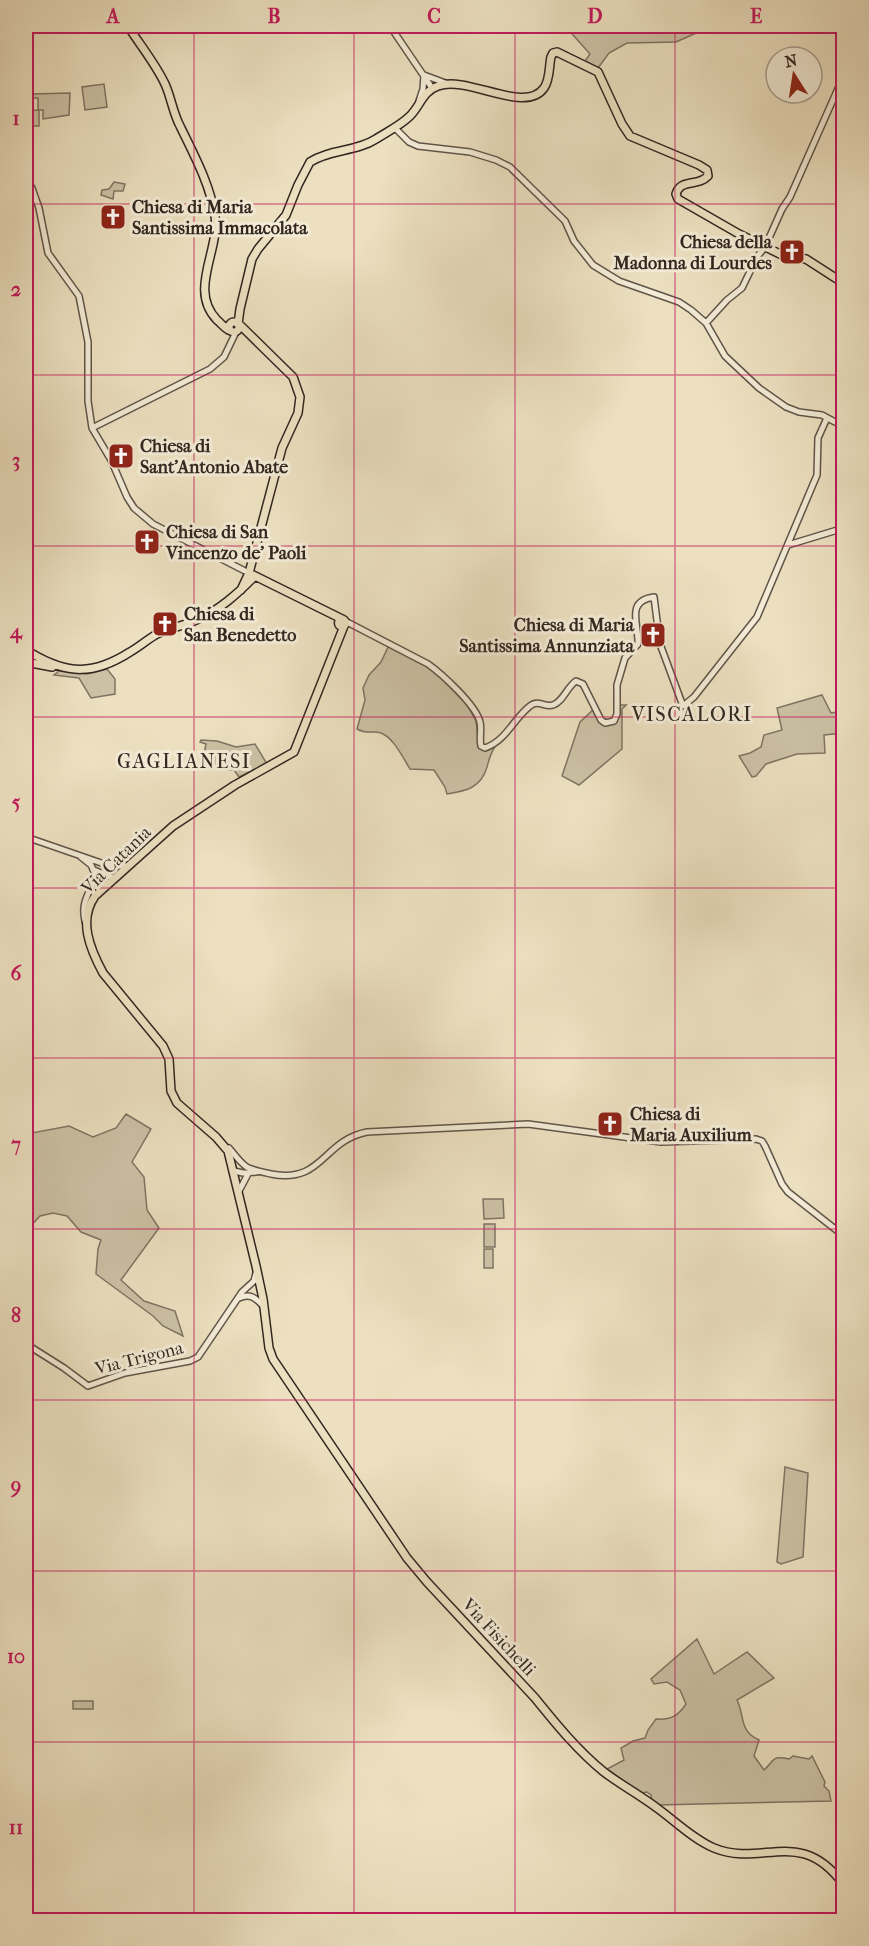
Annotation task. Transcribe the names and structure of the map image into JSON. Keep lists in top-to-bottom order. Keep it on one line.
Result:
{"streets":{"main road":["Via Catania","Via Fisichelli"],"street":["Via Trigona"]},"crossings":[["Via Catania","Via Fisichelli"]],"districts":["VISCALORI","GAGLIANESI"],"places":{"church":["Chiesa di Maria Santissima Immacolata","Chiesa della Madonna di Lourdes","Chiesa di Sant'Antonio Abate","Chiesa di San Vincenzo de' Paoli","Chiesa di San Benedetto","Chiesa di Maria Santissima Annunziata","Chiesa di Maria Auxilium"]},"north":"top","grid":{"columns":["A","B","C","D","E"],"rows":["1","2","3","4","5","6","7","8","9","10","11"]}}
